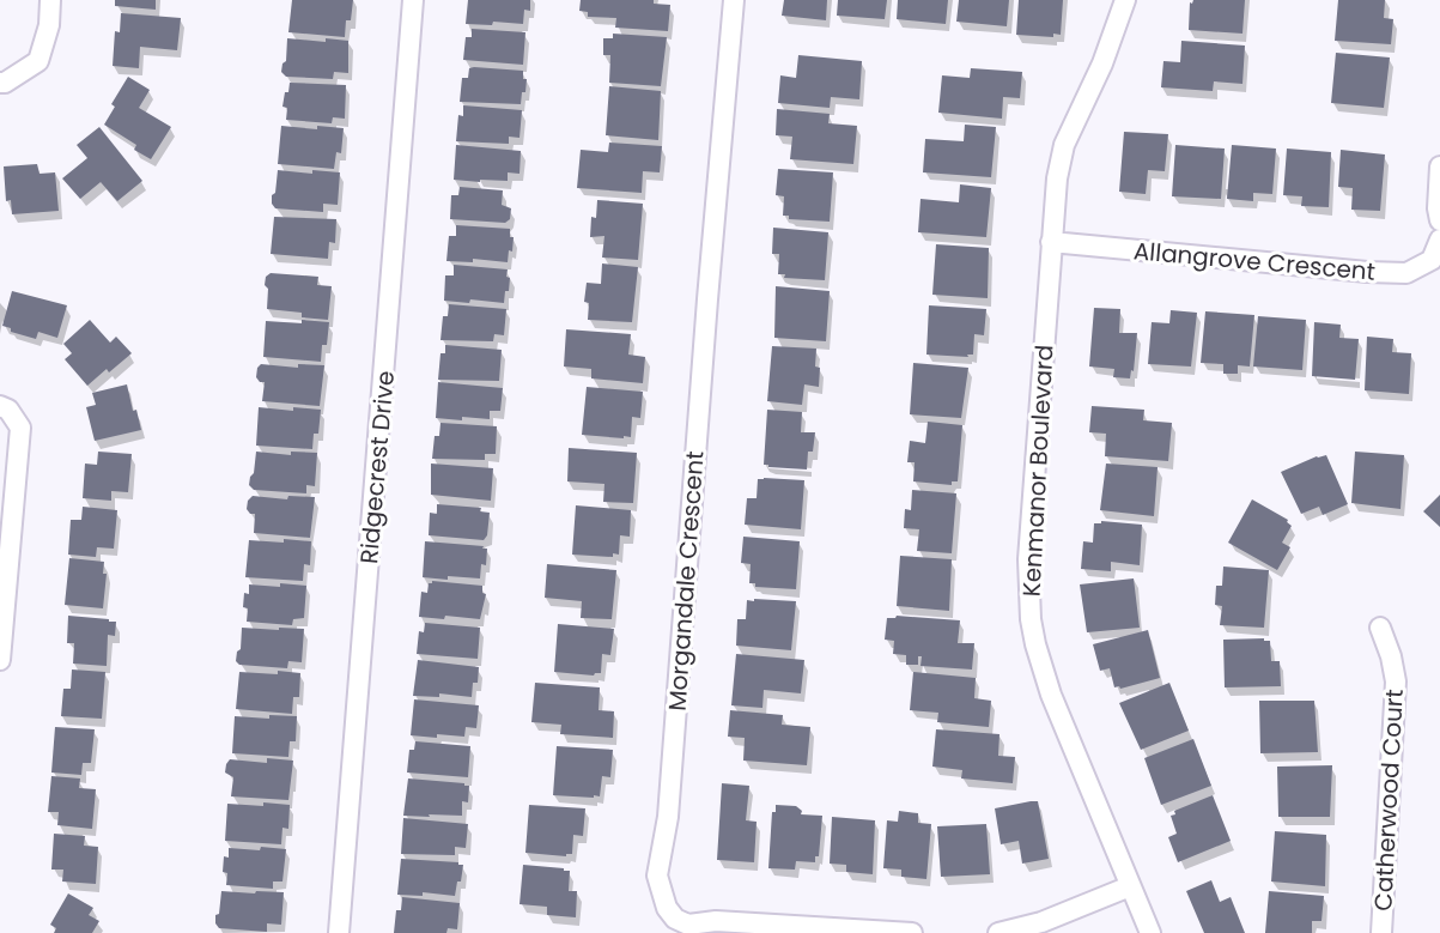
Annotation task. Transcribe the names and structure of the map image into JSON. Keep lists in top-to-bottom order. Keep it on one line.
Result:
{"streets":{"street":["Allangrove Crescent","Ridgecrest Drive","Kenmanor Boulevard","Morgandale Crescent","Catherwood Court"]},"crossings":[["Allangrove Crescent","Kenmanor Boulevard"]]}
